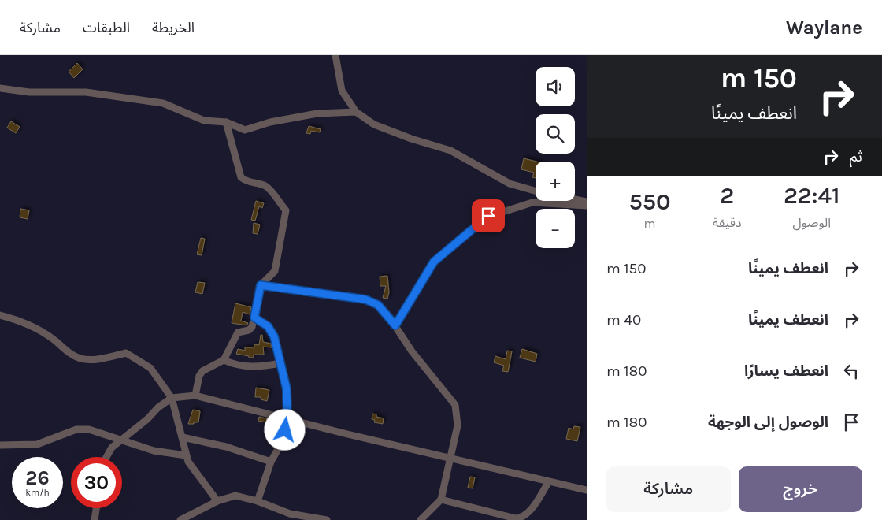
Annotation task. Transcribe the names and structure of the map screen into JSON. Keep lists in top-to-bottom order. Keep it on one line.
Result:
{"page":{"header":"Waylane","nav":["الخريطة","الطبقات","مشاركة"],"turn":["150 m","انعطف يمينًا"],"map_buttons":["+","−"],"then":"ثم","eta":["22:41","الوصول","2","دقيقة","550","m"],"list":[{"name":"انعطف يمينًا","value":"150 m"},{"name":"انعطف يمينًا","value":"40 m"},{"name":"انعطف يسارًا","value":"180 m"},{"name":"الوصول إلى الوجهة","value":"180 m"}],"speed":"26 km/h","limit":"30","buttons":["خروج","مشاركة"]}}
